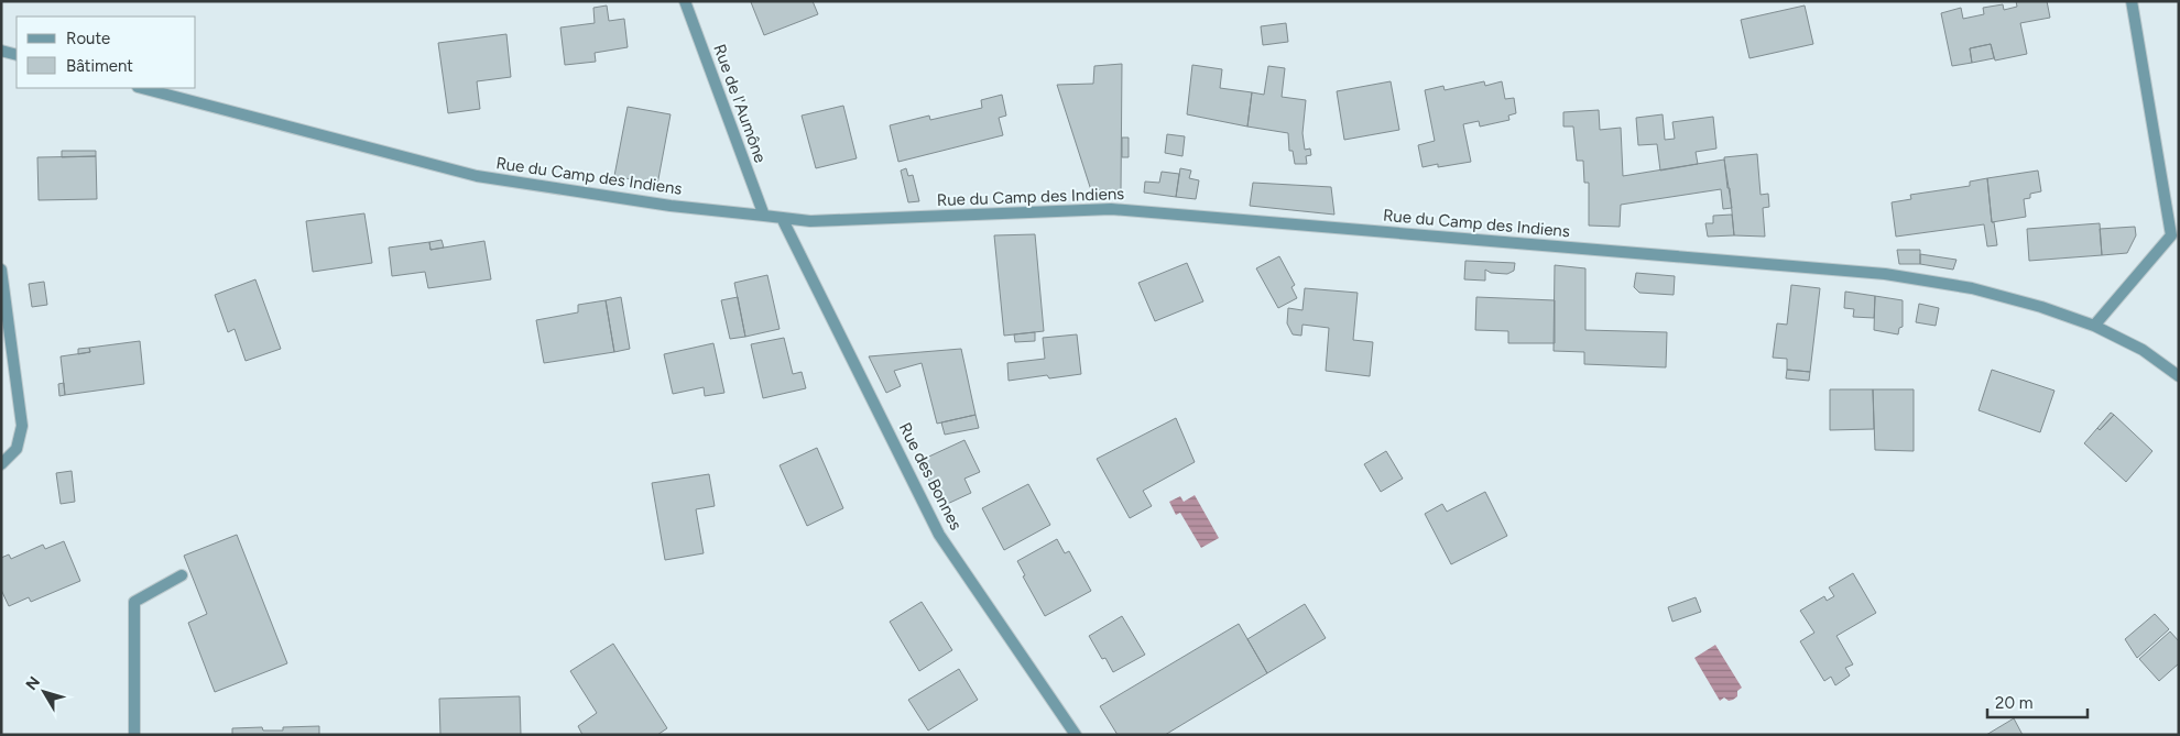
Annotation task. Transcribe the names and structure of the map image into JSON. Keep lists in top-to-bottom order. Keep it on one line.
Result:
{"streets":{"street":["Rue de l'Aumône","Rue du Camp des Indiens","Rue des Bonnes"]},"crossings":[["Rue de l'Aumône","Rue du Camp des Indiens"],["Rue du Camp des Indiens","Rue des Bonnes"]],"legend":["Route","Bâtiment"],"scale_bar":"20 m","north":"top left"}
